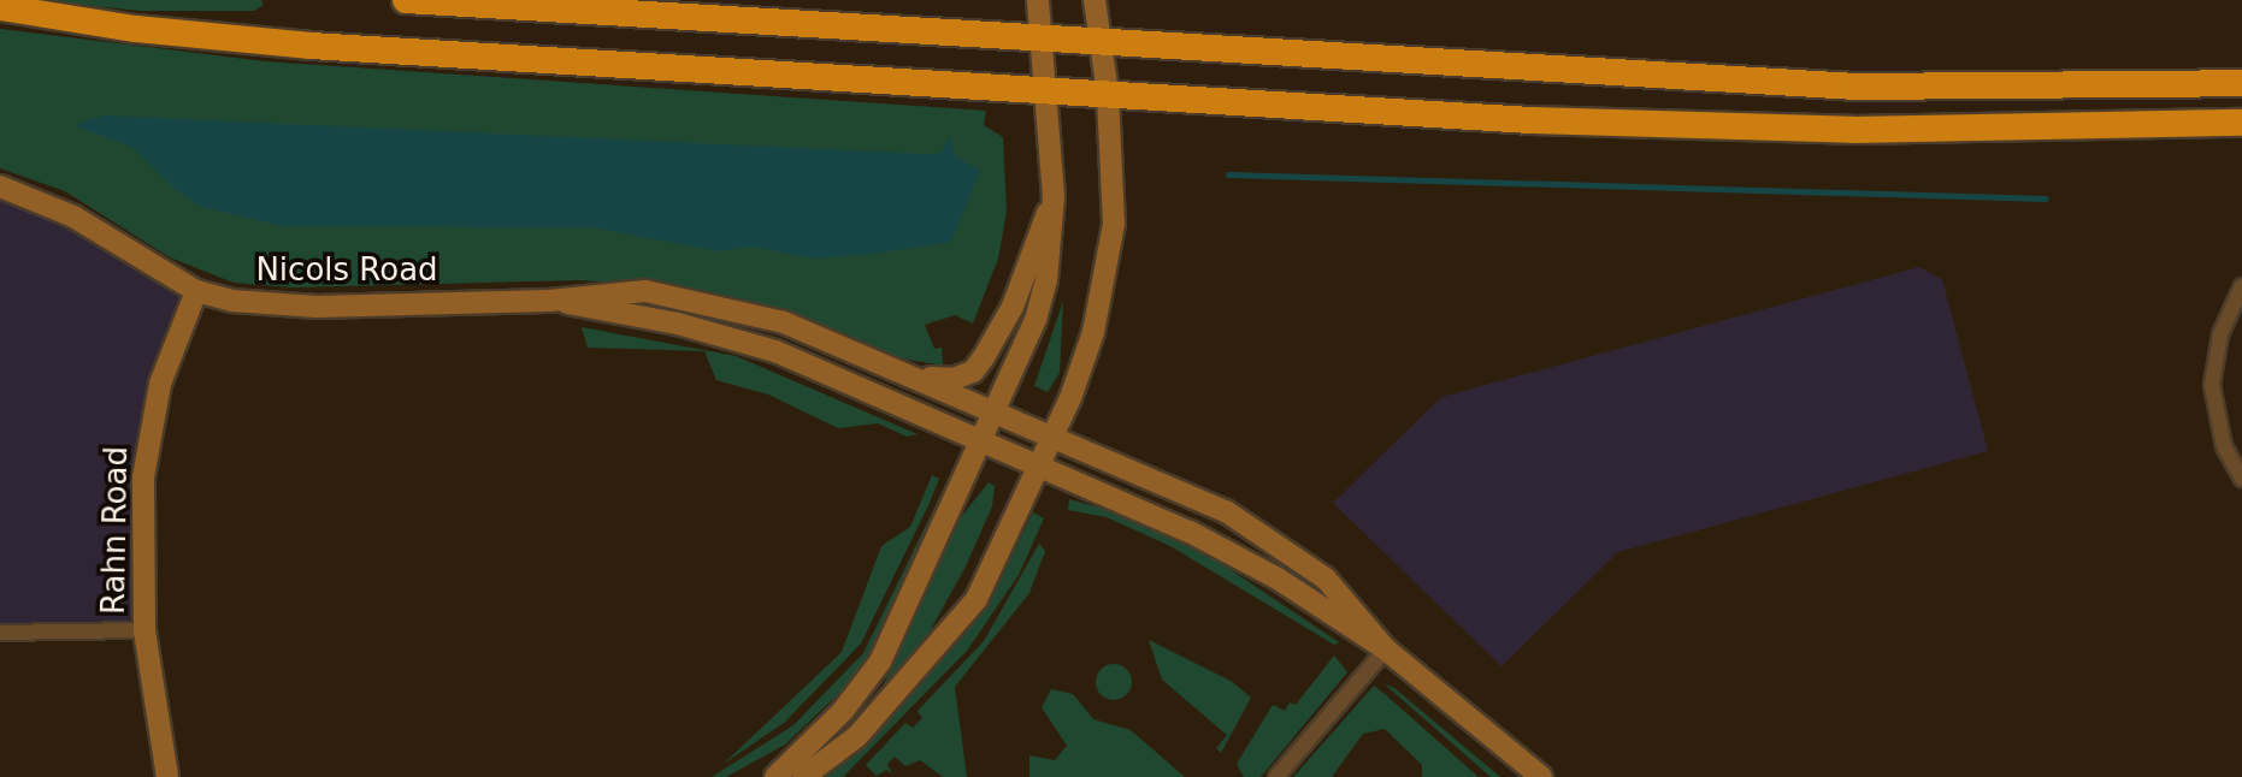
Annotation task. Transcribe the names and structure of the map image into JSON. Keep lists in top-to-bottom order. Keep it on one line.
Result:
{"streets":{"street":["Nicols Road","Rahn Road"]},"crossings":[["Nicols Road","Rahn Road"]]}
